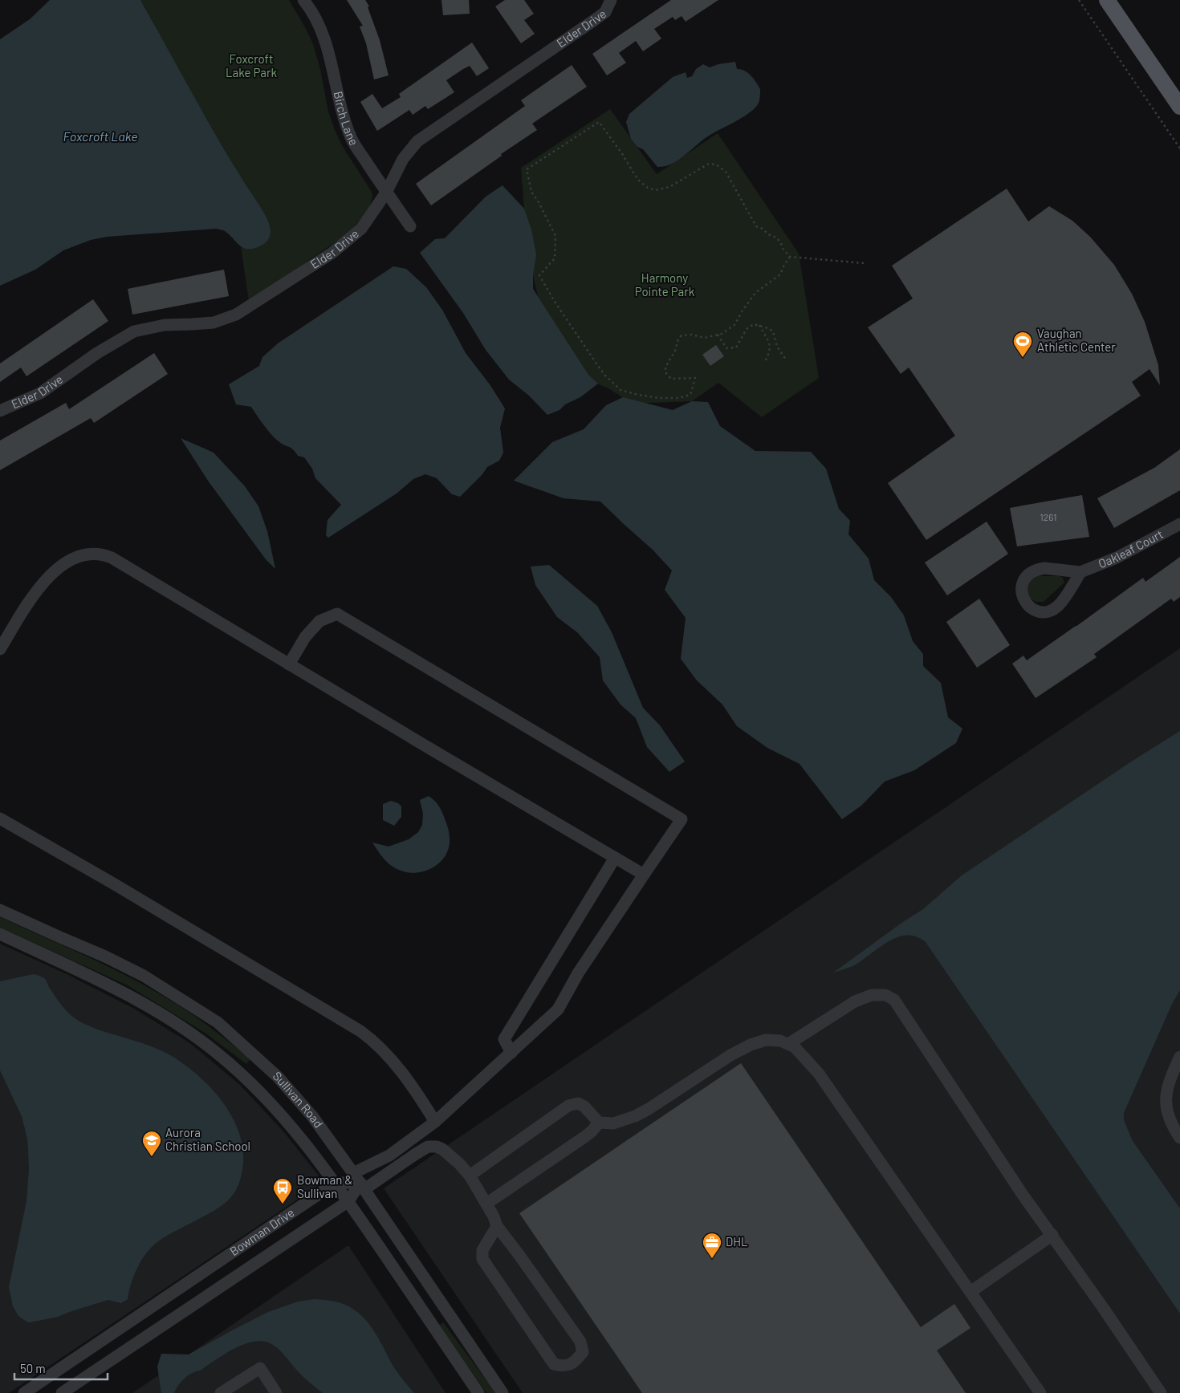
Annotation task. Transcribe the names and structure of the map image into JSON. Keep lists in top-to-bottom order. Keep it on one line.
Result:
{"streets":{"street":["Elder Drive","Birch Lane","Oakleaf Court","Sullivan Road","Bowman Drive"]},"crossings":[["Elder Drive","Birch Lane"],["Sullivan Road","Bowman Drive"]],"water":["Foxcroft Lake"],"parks":["Foxcroft Lake Park","Harmony Pointe Park"],"places":{"sports":["Vaughan Athletic Center"],"school or university":["Aurora Christian School"],"bus stop":["Bowman & Sullivan"],"office":["DHL"]},"house_numbers":["1261"],"scale_bar":"50 m"}
